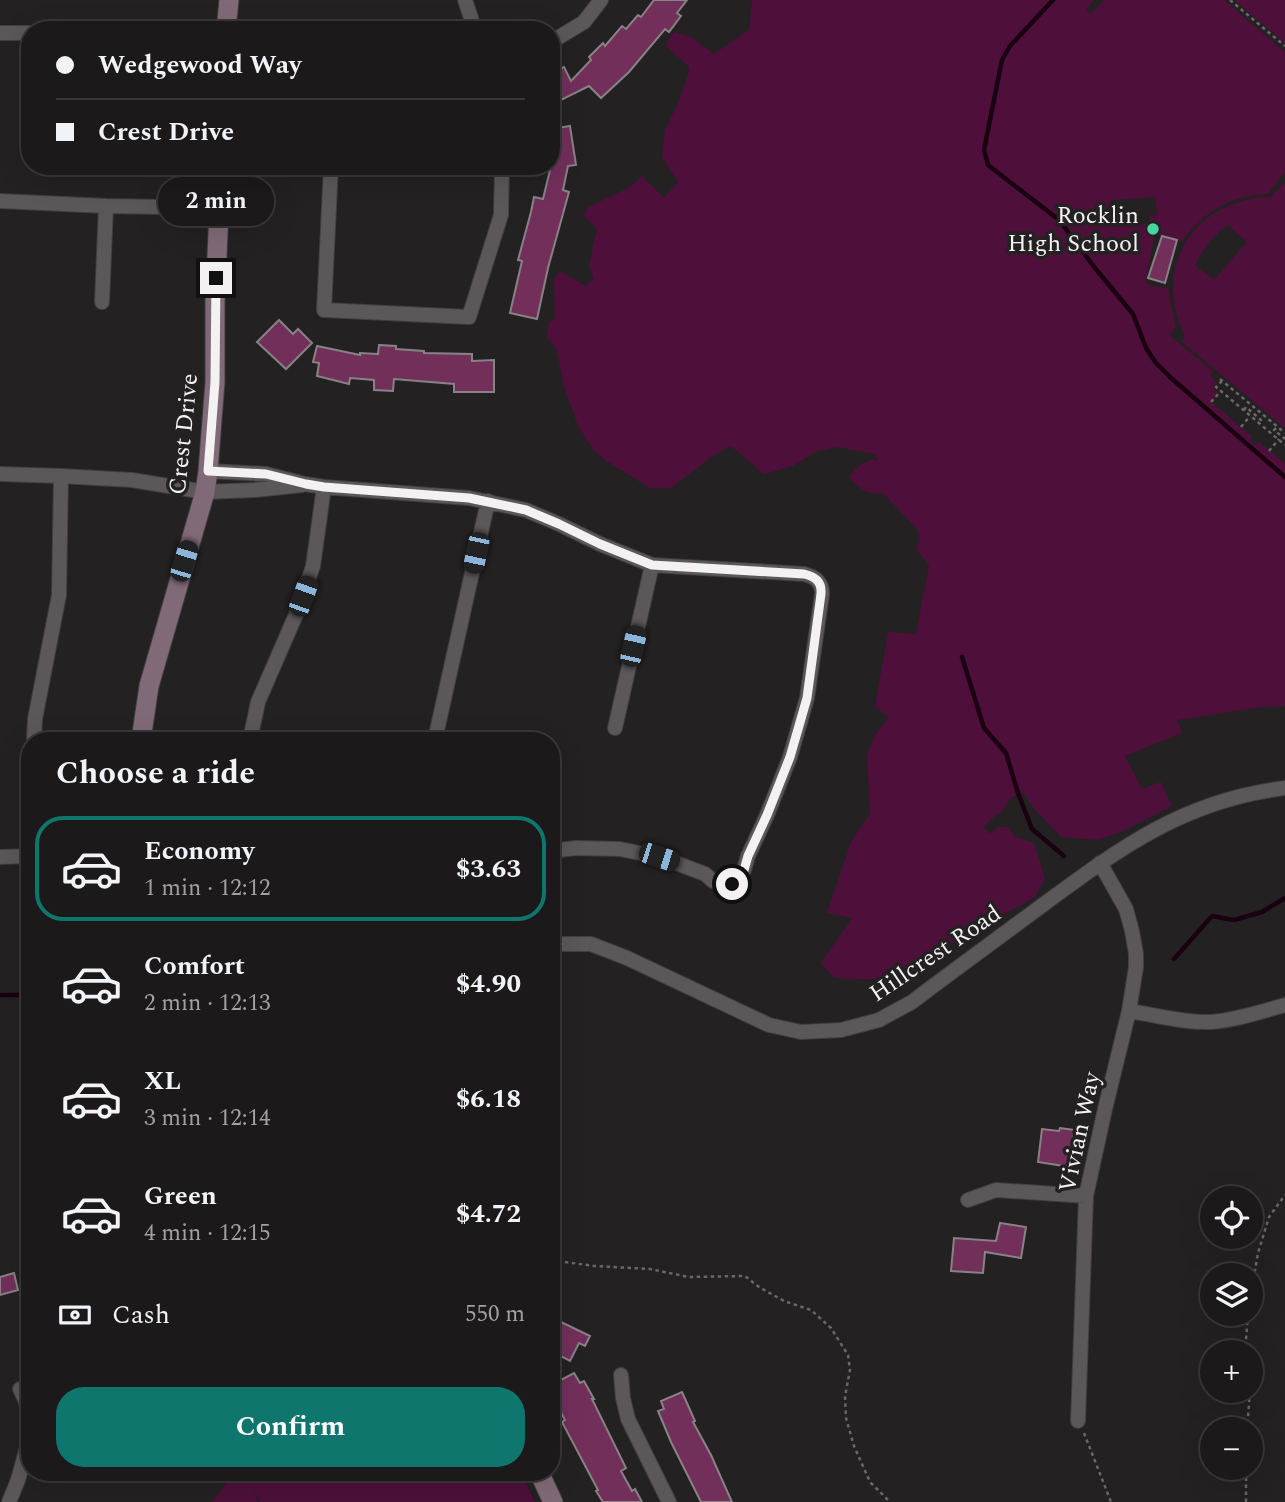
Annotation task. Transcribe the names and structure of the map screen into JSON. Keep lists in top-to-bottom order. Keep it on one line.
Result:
{"streets":{"street":["Crest Drive","Hillcrest Road","Vivian Way"]},"crossings":[["Hillcrest Road","Vivian Way"]],"places":["Rocklin High School"],"page":{"banner":["Wedgewood Way","Crest Drive"],"bubble":"2 min","heading":"Choose a ride","list":[{"name":"Economy","note":"1 min · 12:12","value":"$3.63"},{"name":"Comfort","note":"2 min · 12:13","value":"$4.90"},{"name":"XL","note":"3 min · 12:14","value":"$6.18"},{"name":"Green","note":"4 min · 12:15","value":"$4.72"}],"map_buttons":["+","−"],"pay":["Cash","550 m"],"buttons":"Confirm"}}
